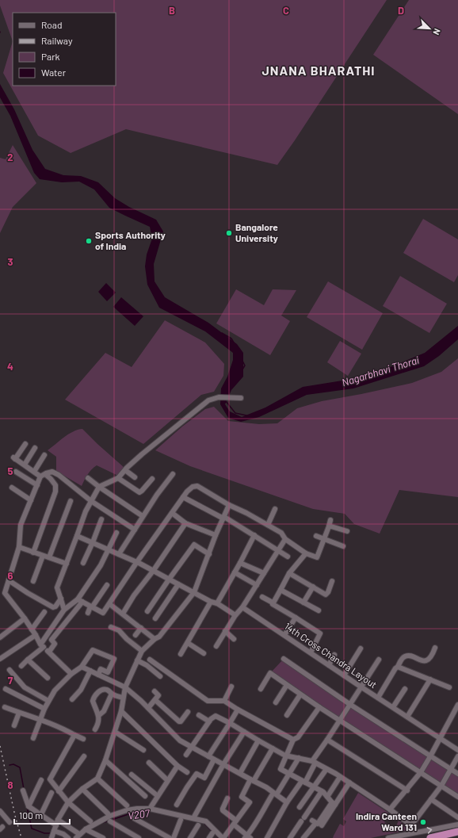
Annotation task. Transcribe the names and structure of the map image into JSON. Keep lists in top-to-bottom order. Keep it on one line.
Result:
{"streets":{"street":["14th Cross Chandra Layout"]},"districts":["JNANA BHARATHI"],"water":["Nagarbhavi Thorai","V207"],"places":["Bangalore University","Sports Authority of India","Indira Canteen Ward 131"],"legend":["Road","Railway","Park","Water"],"scale_bar":"100 m","north":"bottom right","grid":{"columns":["B","C","D"],"rows":["2","3","4","5","6","7","8"]}}
